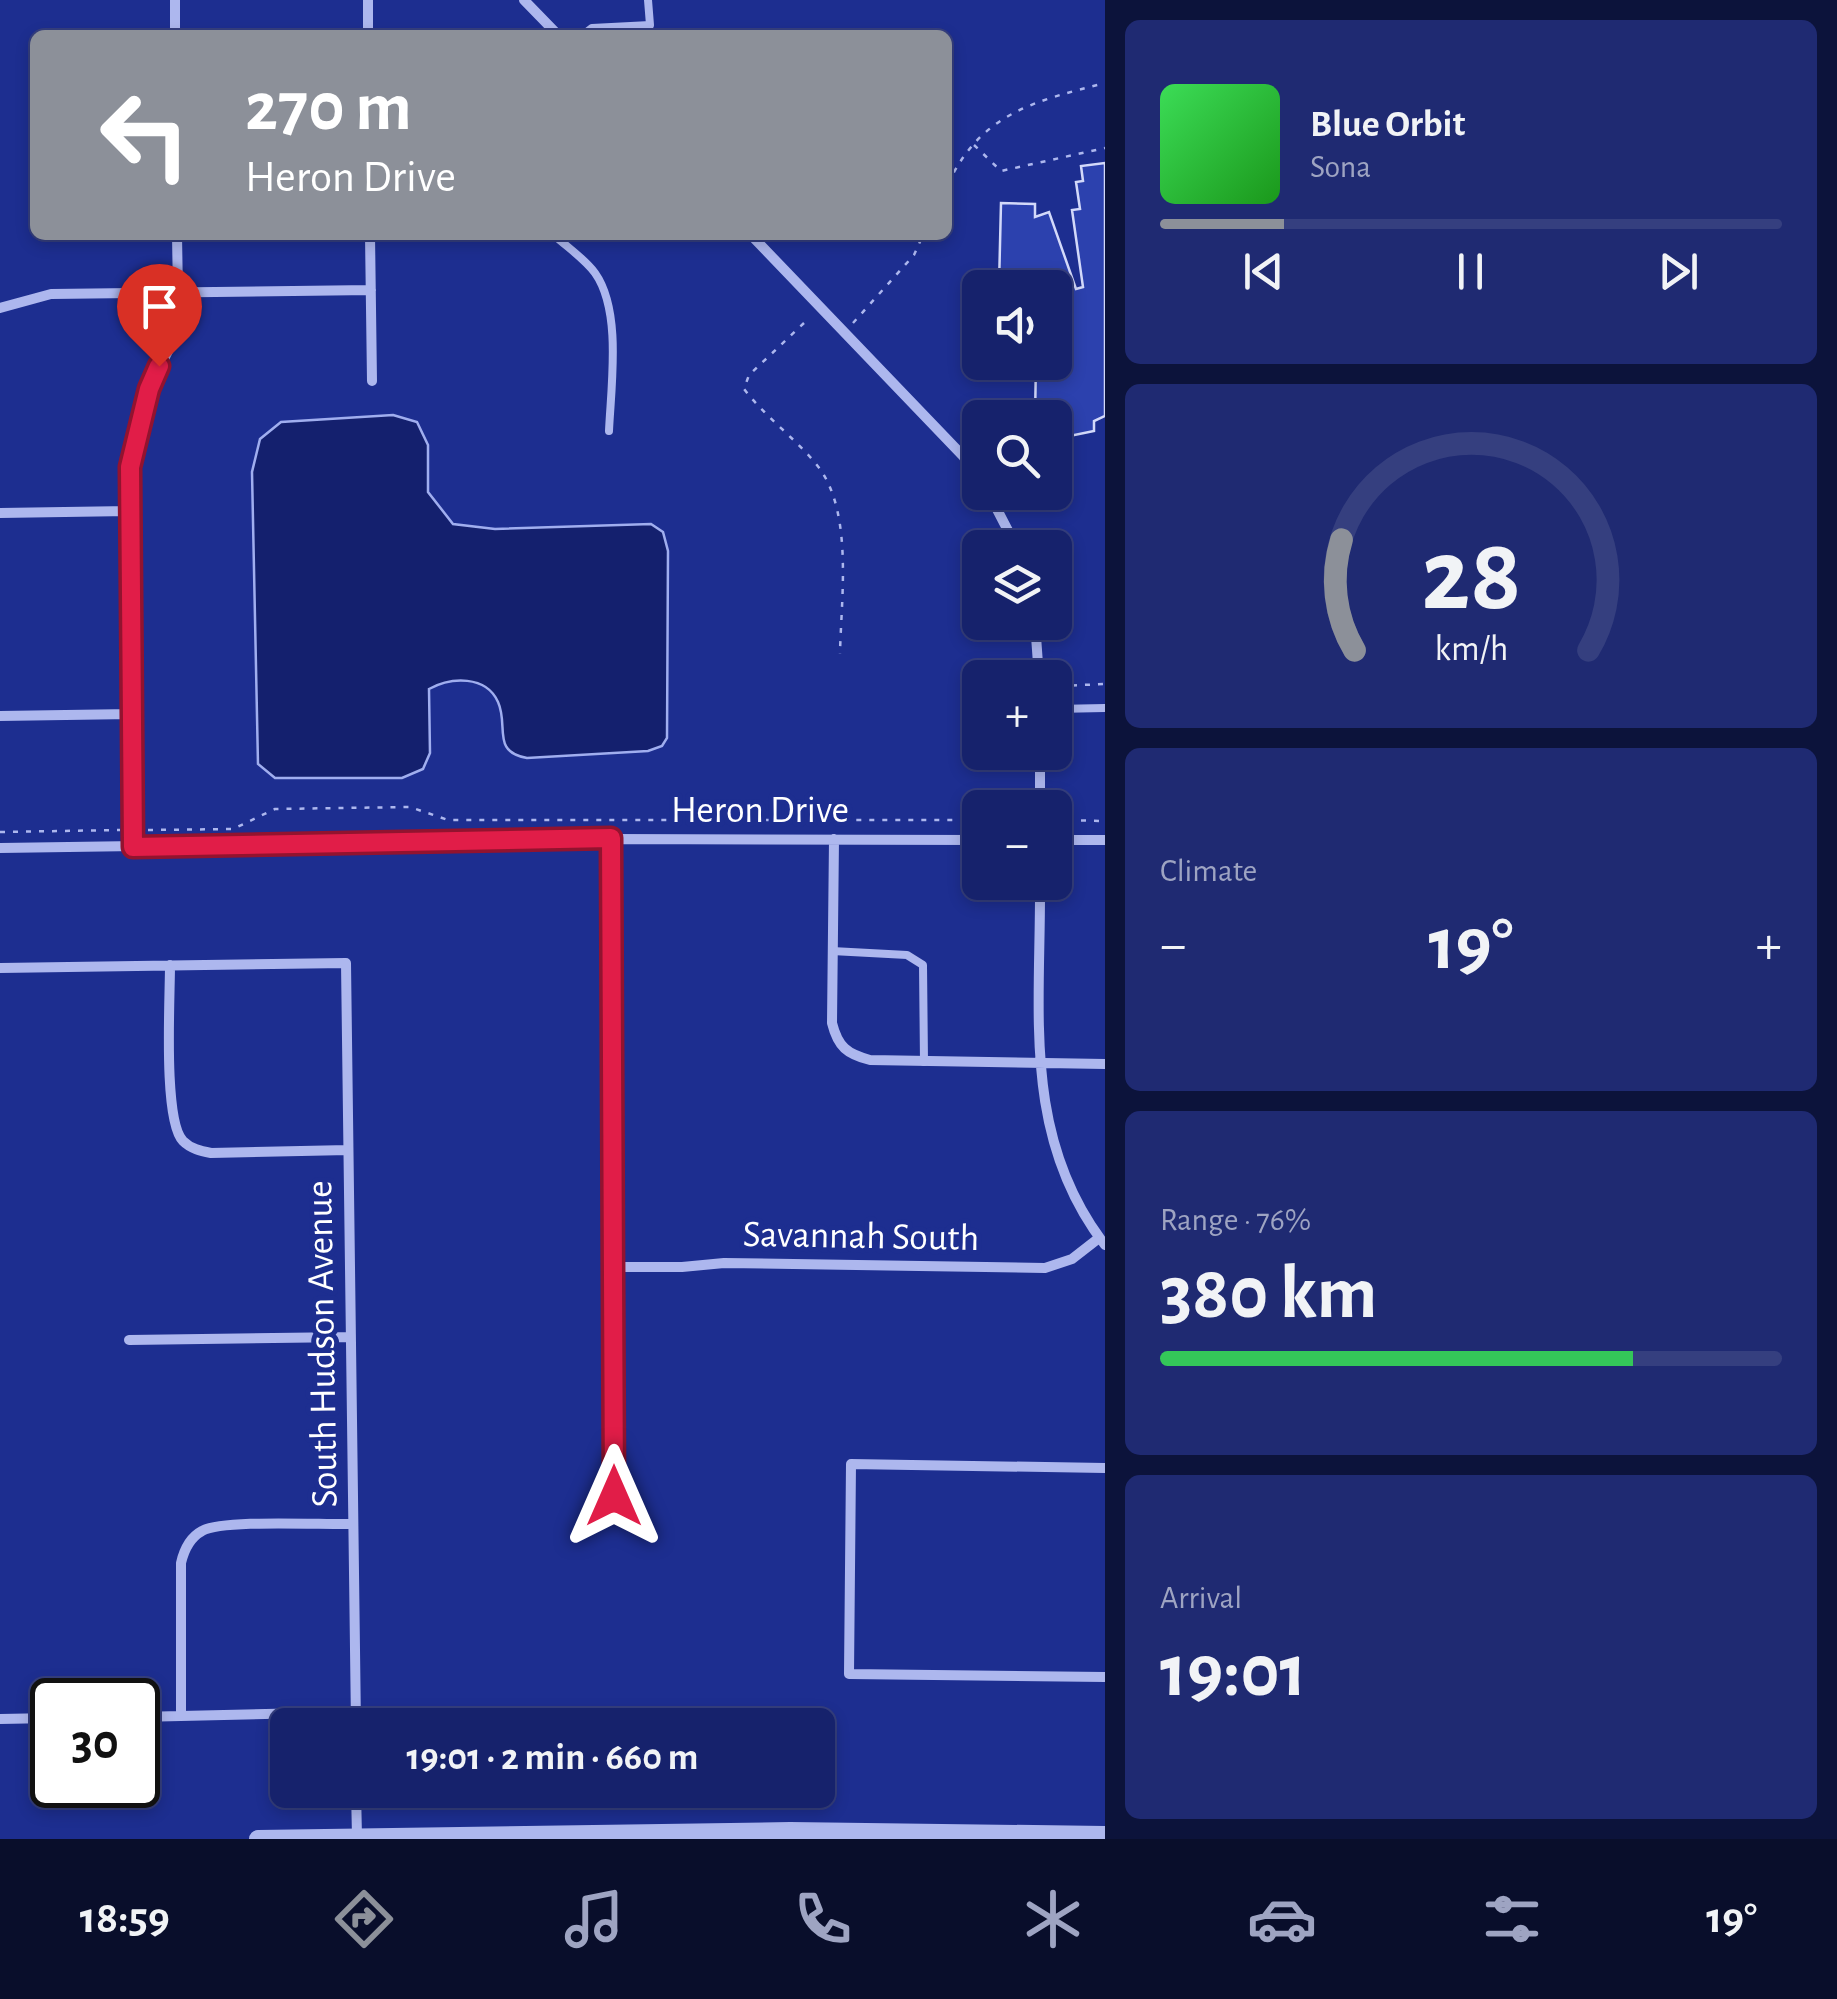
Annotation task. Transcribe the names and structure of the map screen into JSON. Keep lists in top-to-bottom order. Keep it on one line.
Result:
{"streets":{"street":["Heron Drive","Savannah South","South Hudson Avenue"]},"page":{"turn":["270 m","Heron Drive"],"song":["Blue Orbit","Sona"],"map_buttons":["+","−"],"tile":["Climate",["Range · 76%","380 km"],["Arrival","19:01"]],"heat":["−","19°","+"],"limit":"30","trip":"19:01 · 2 min · 660 m","tabs":["18:59","19°"],"gauge":["28","km/h"]}}
